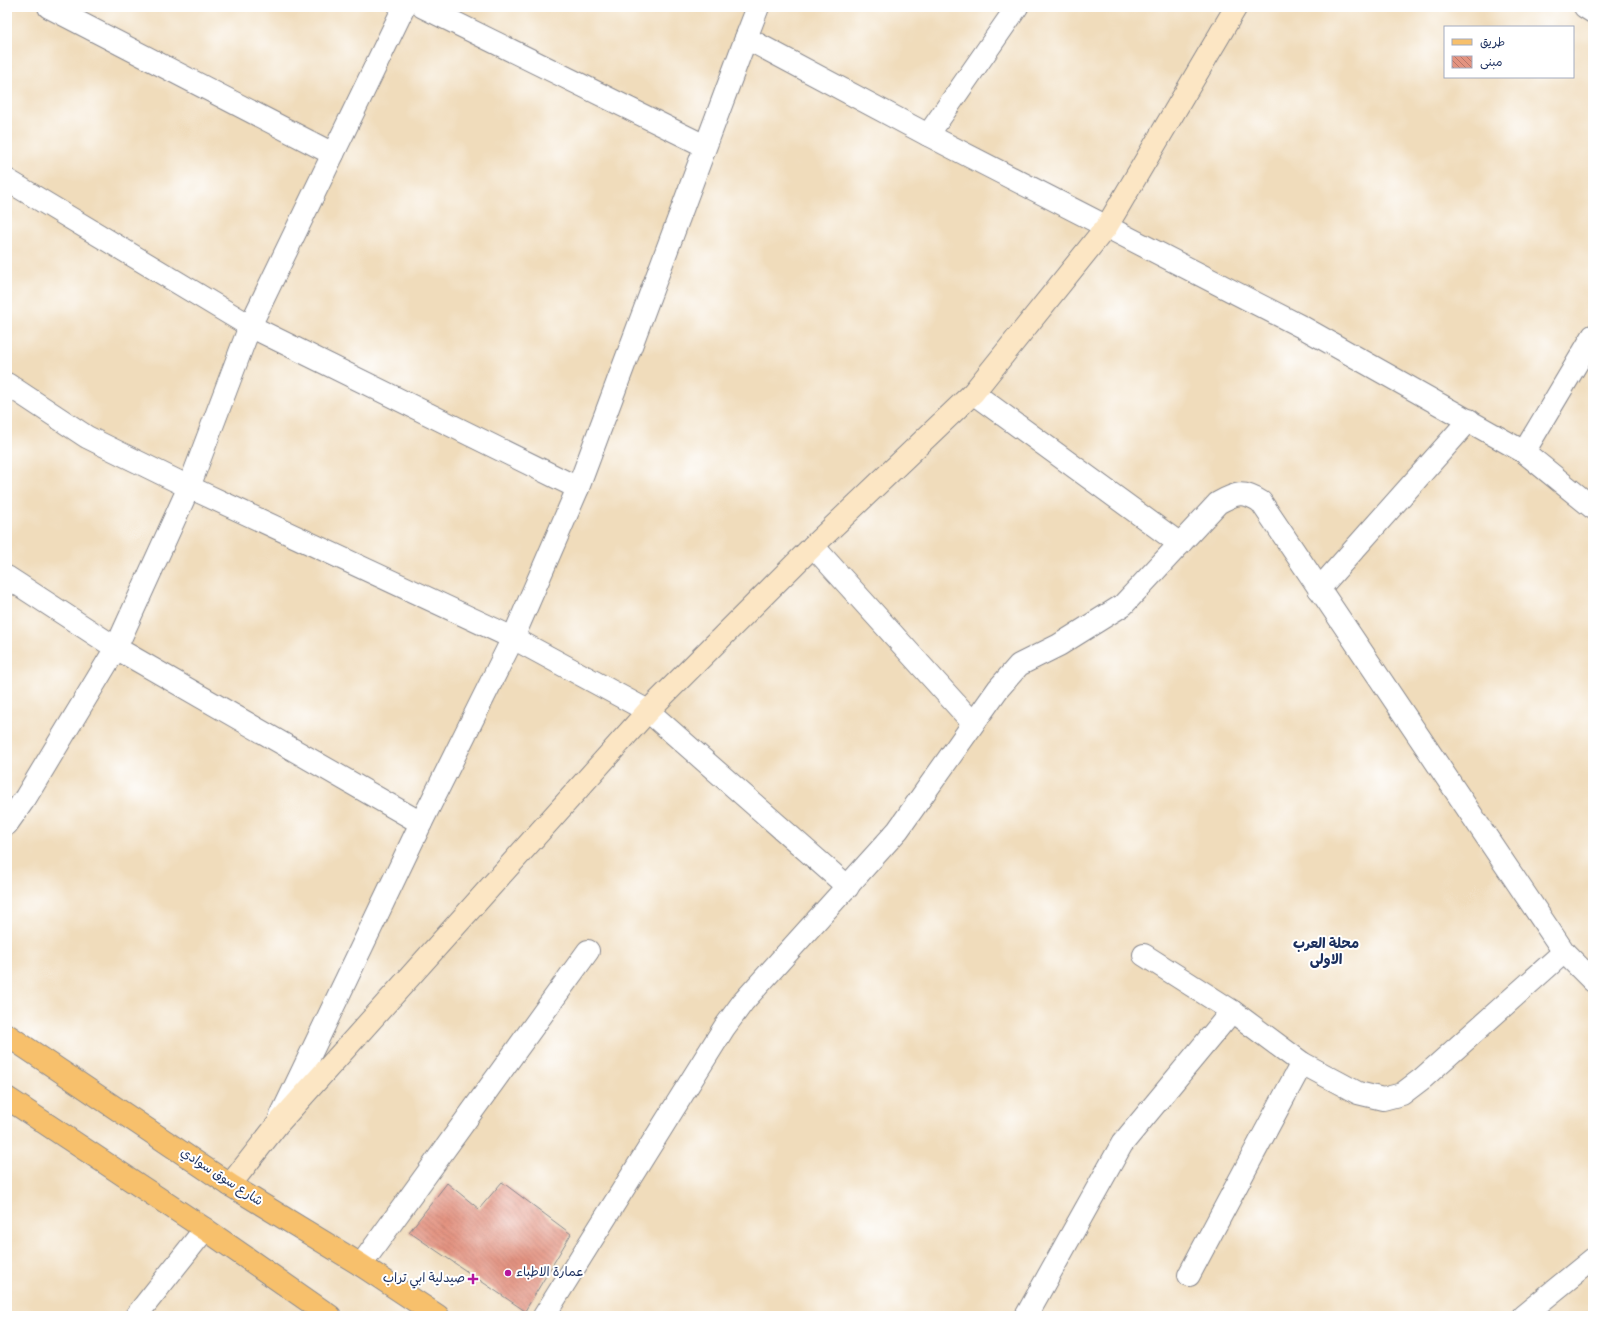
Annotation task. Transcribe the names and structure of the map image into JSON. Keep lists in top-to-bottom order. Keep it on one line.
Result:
{"streets":{"main road":["شارع سوق سوادي"]},"districts":["محلة العرب الاولى"],"places":{"other":["عمارة الاطباء"],"health":["صيدلية ابي تراب"]},"legend":["طريق","مبنى"]}
